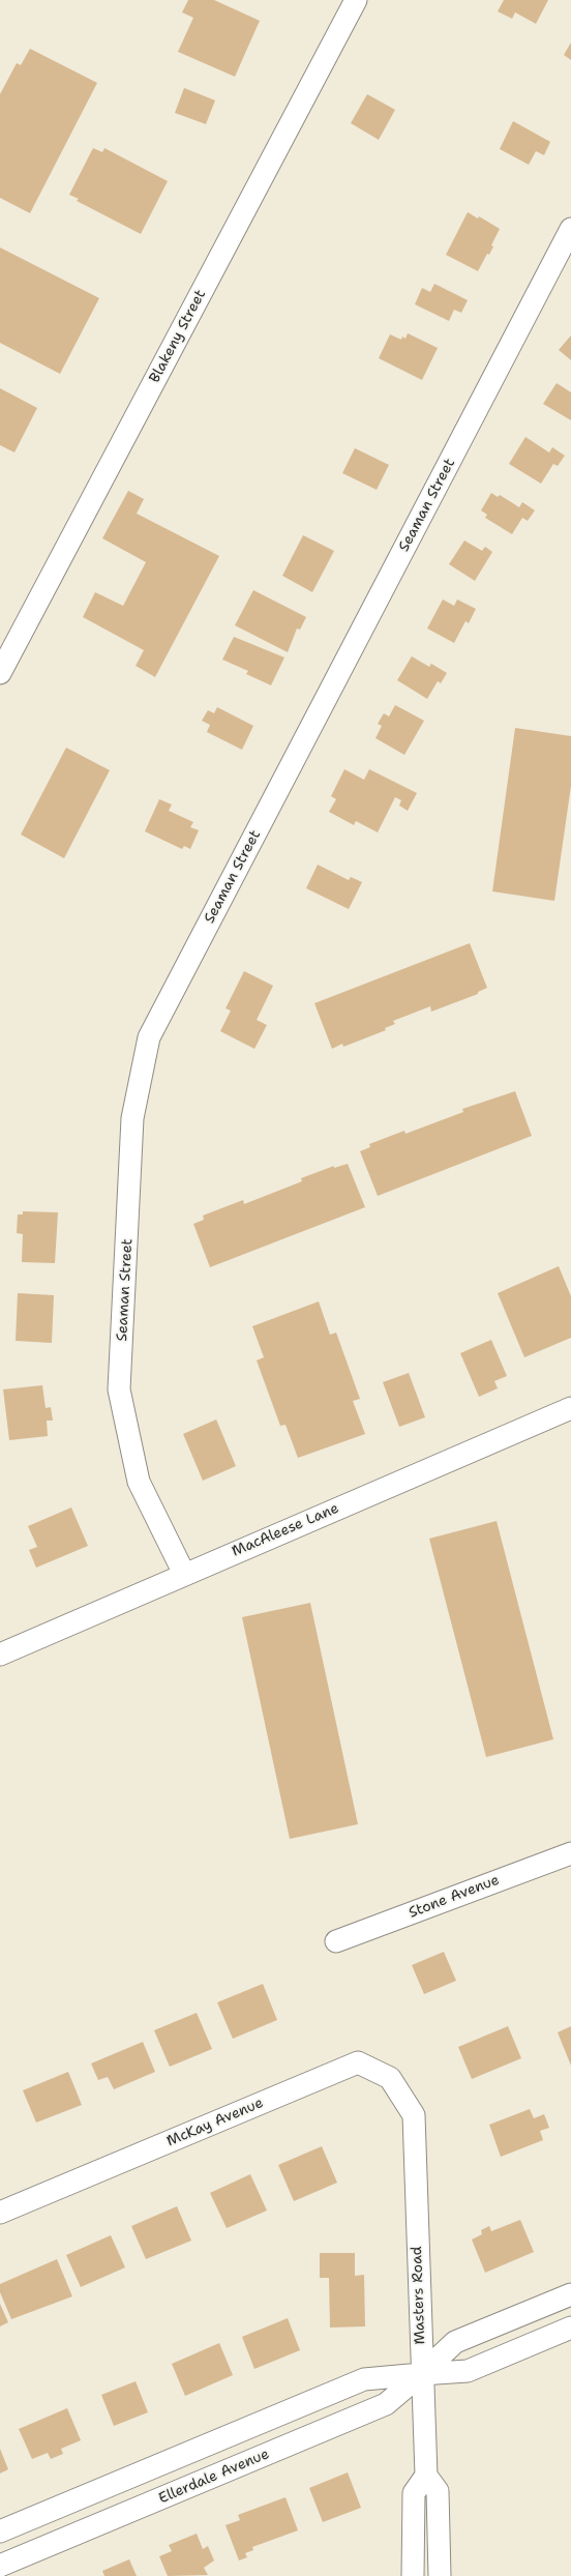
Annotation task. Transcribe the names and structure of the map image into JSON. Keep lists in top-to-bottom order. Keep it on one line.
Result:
{"streets":{"street":["Blakeny Street","Seaman Street","MacAleese Lane","Stone Avenue","McKay Avenue","Masters Road","Ellerdale Avenue"]},"crossings":[["Seaman Street","MacAleese Lane"],["McKay Avenue","Masters Road"],["Masters Road","Ellerdale Avenue"]]}
